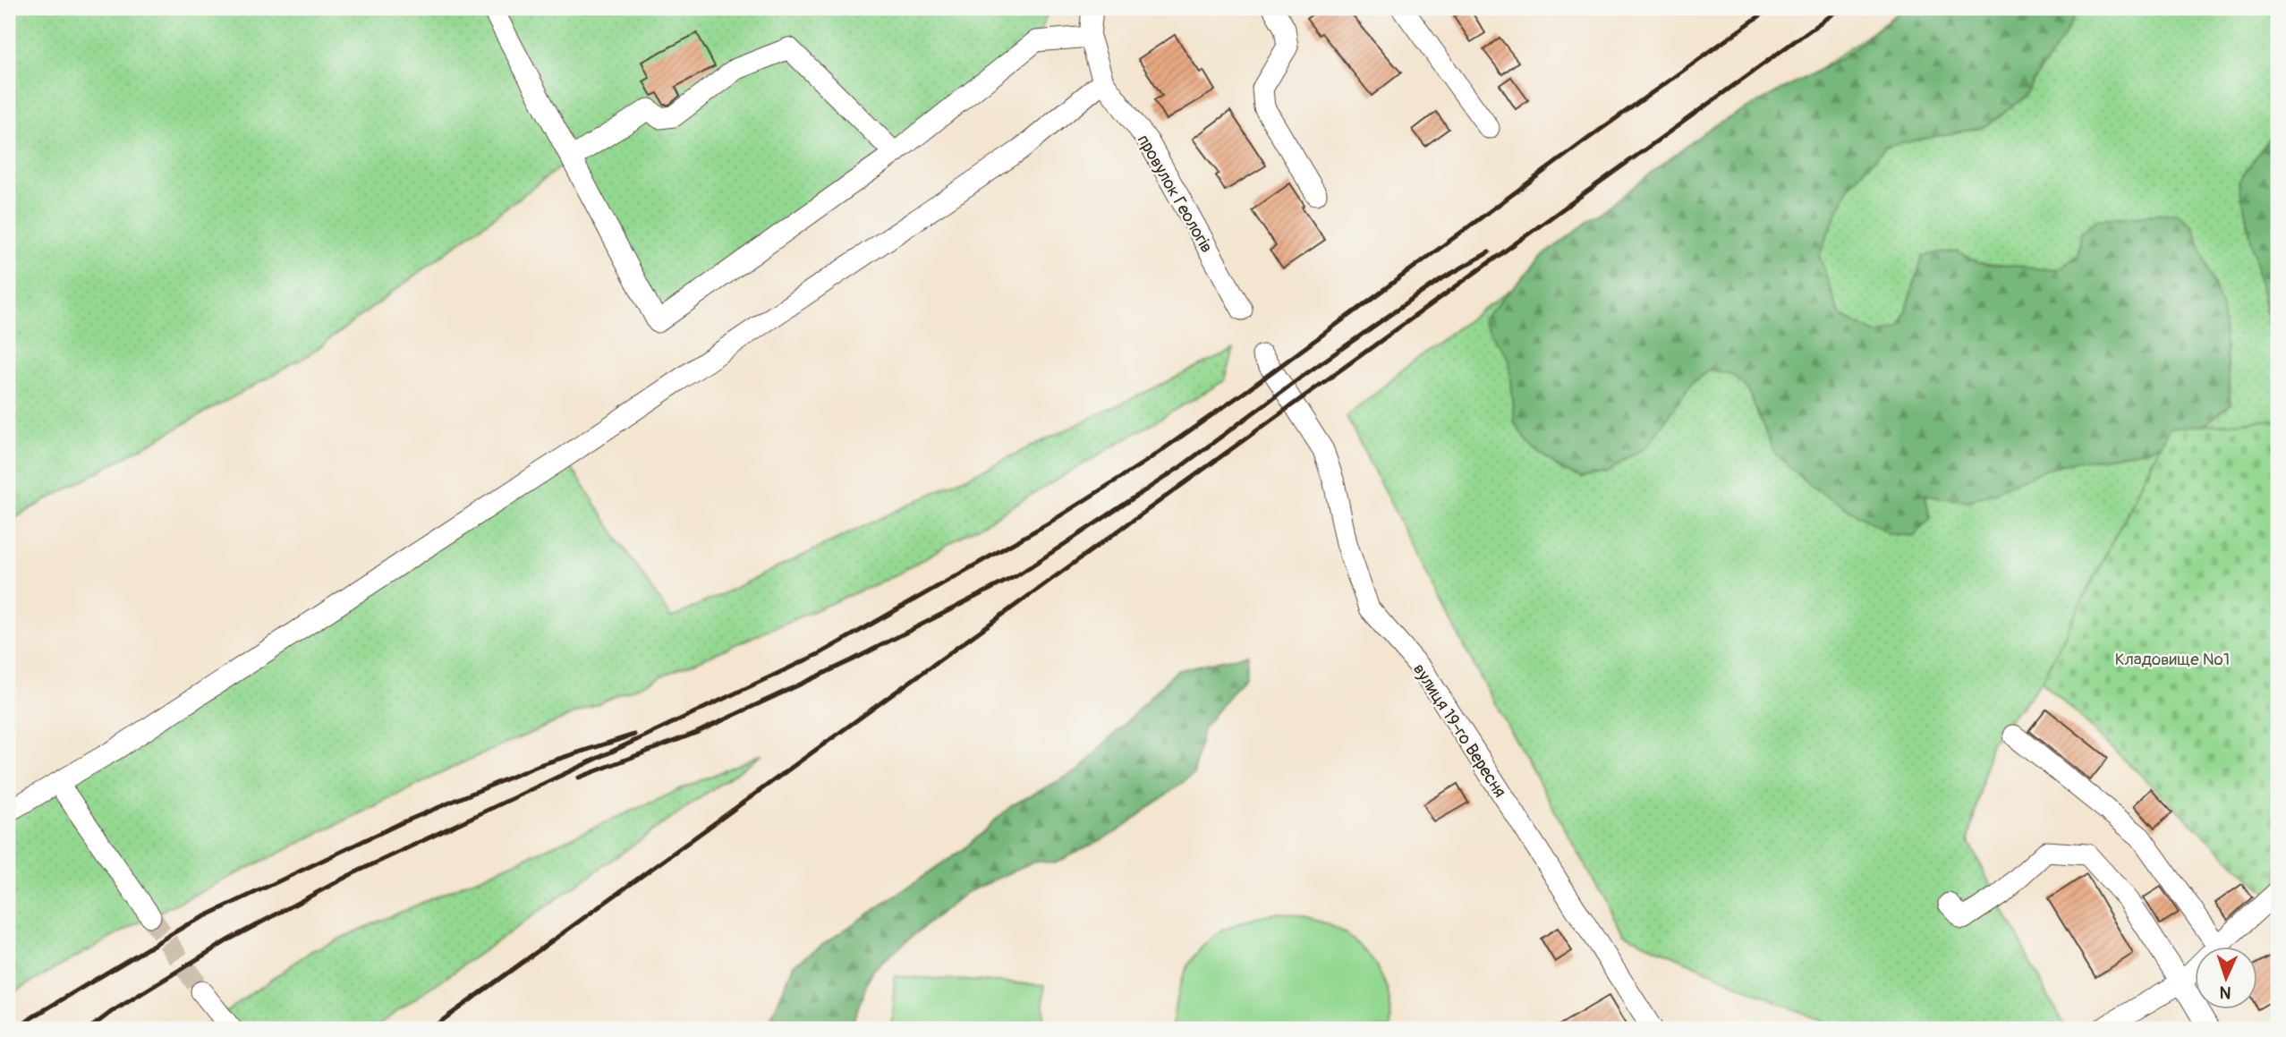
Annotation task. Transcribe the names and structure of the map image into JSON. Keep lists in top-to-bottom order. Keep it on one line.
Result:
{"streets":{"street":["провулок Геологів","вулиця 19-го Вересня"]},"parks":["Кладовище №1"],"north":"bottom"}
